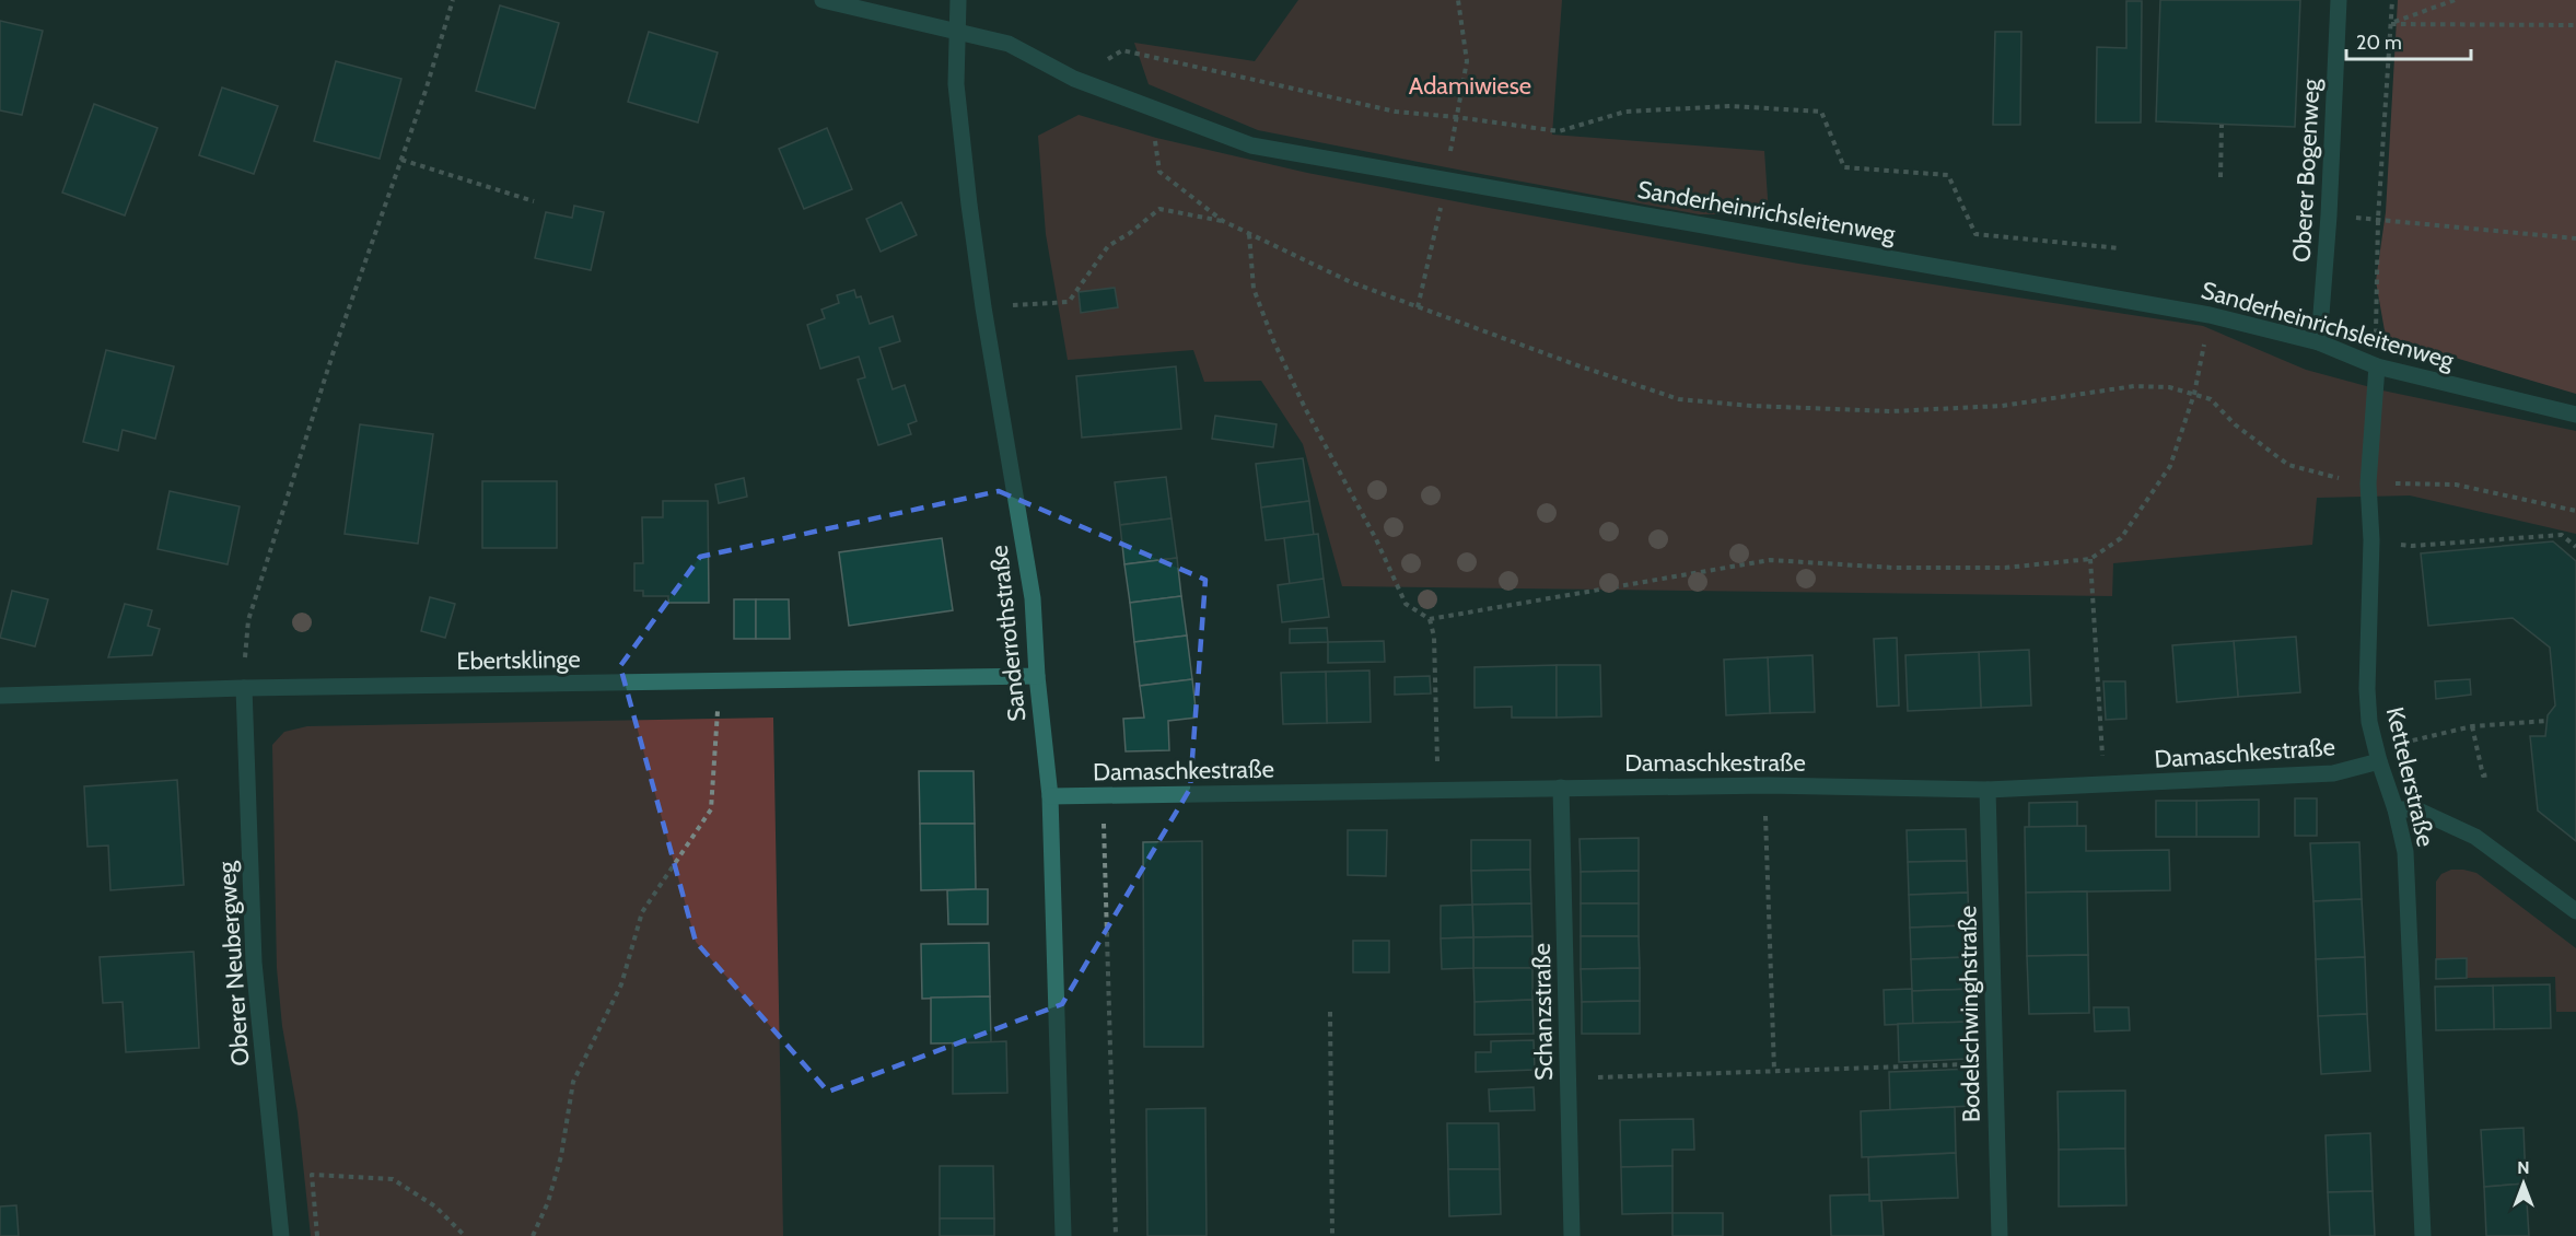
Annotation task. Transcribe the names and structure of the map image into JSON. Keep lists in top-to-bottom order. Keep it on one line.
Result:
{"streets":{"street":["Oberer Bogenweg","Sanderheinrichsleitenweg","Sanderrothstraße","Ebertsklinge","Damaschkestraße","Kettelerstraße","Oberer Neubergweg","Schanzstraße","Bodelschwinghstraße"]},"crossings":[["Oberer Bogenweg","Sanderheinrichsleitenweg"],["Sanderheinrichsleitenweg","Sanderrothstraße"],["Sanderheinrichsleitenweg","Kettelerstraße"],["Sanderrothstraße","Ebertsklinge"],["Sanderrothstraße","Damaschkestraße"],["Ebertsklinge","Oberer Neubergweg"],["Damaschkestraße","Kettelerstraße"],["Damaschkestraße","Schanzstraße"],["Damaschkestraße","Bodelschwinghstraße"]],"parks":["Adamiwiese"],"scale_bar":"20 m","north":"top"}
